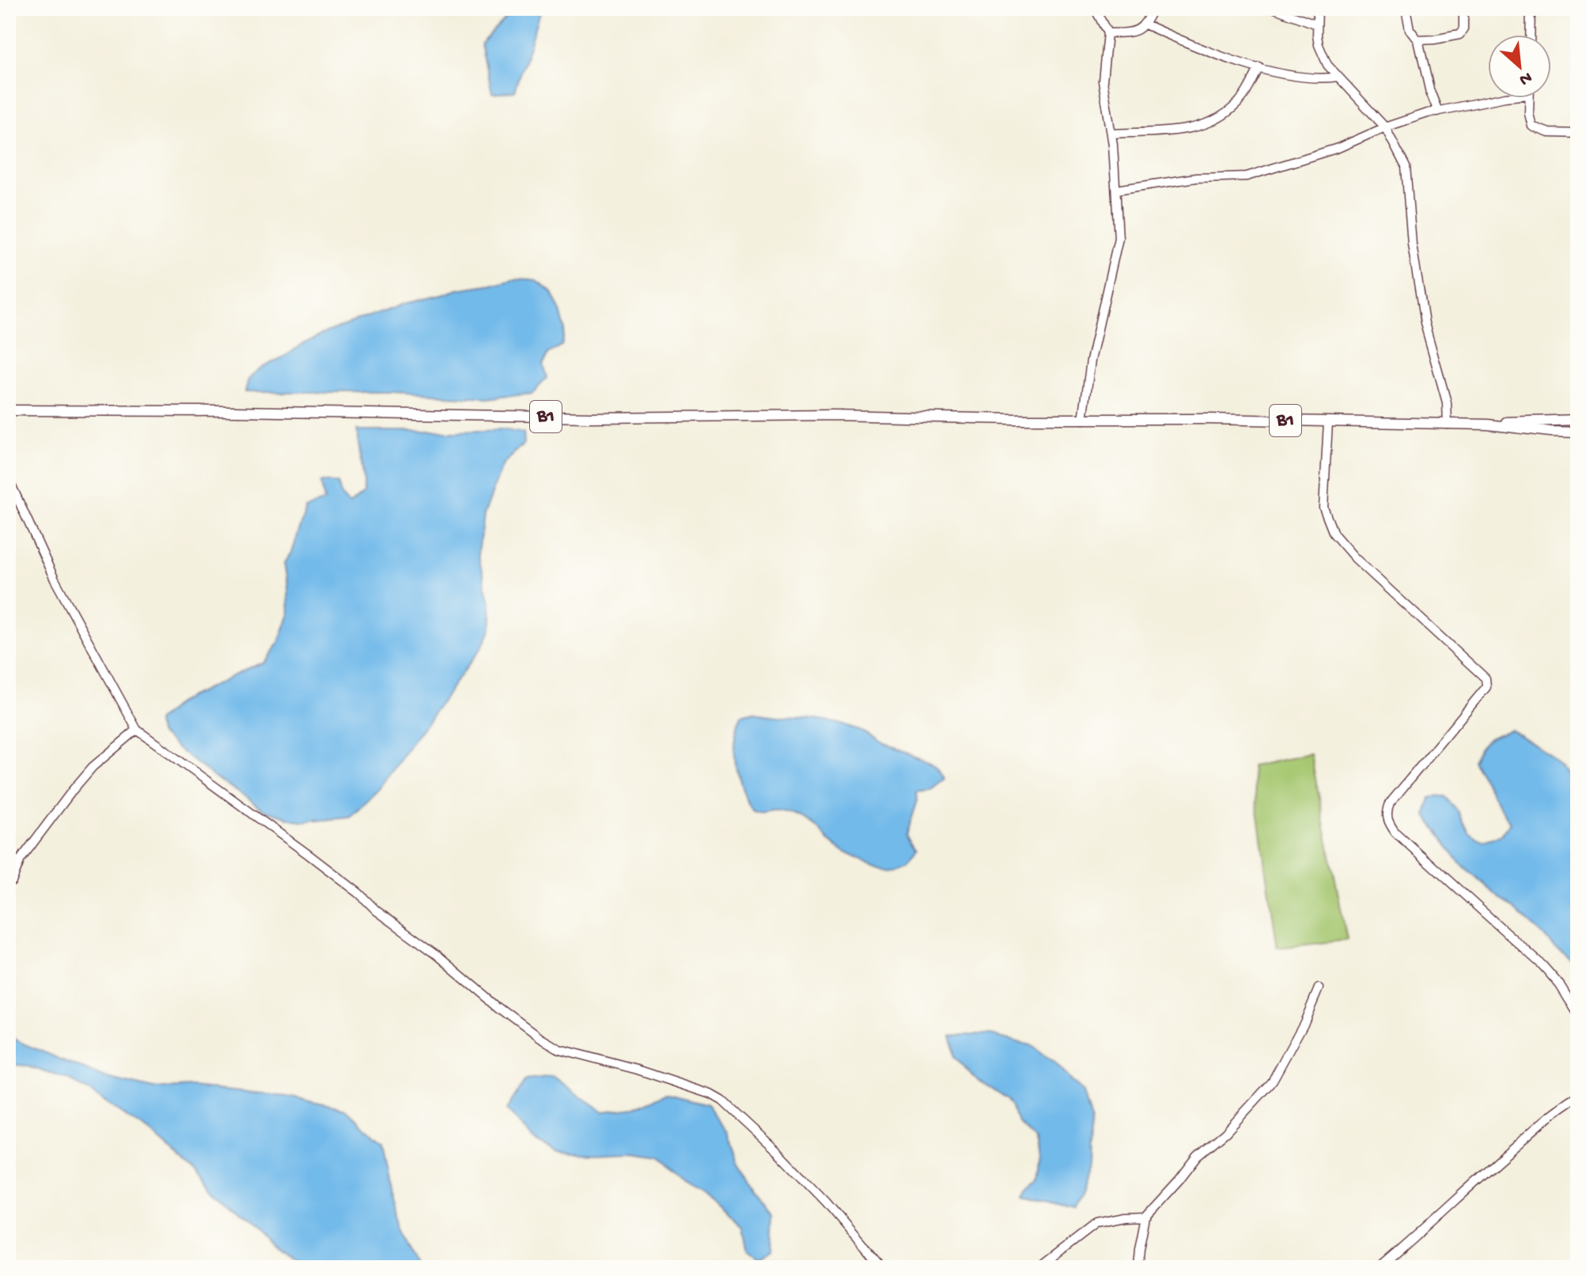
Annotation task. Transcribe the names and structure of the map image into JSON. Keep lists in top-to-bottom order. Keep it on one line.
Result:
{"streets":{"main road":["B1"]},"north":"bottom right"}
